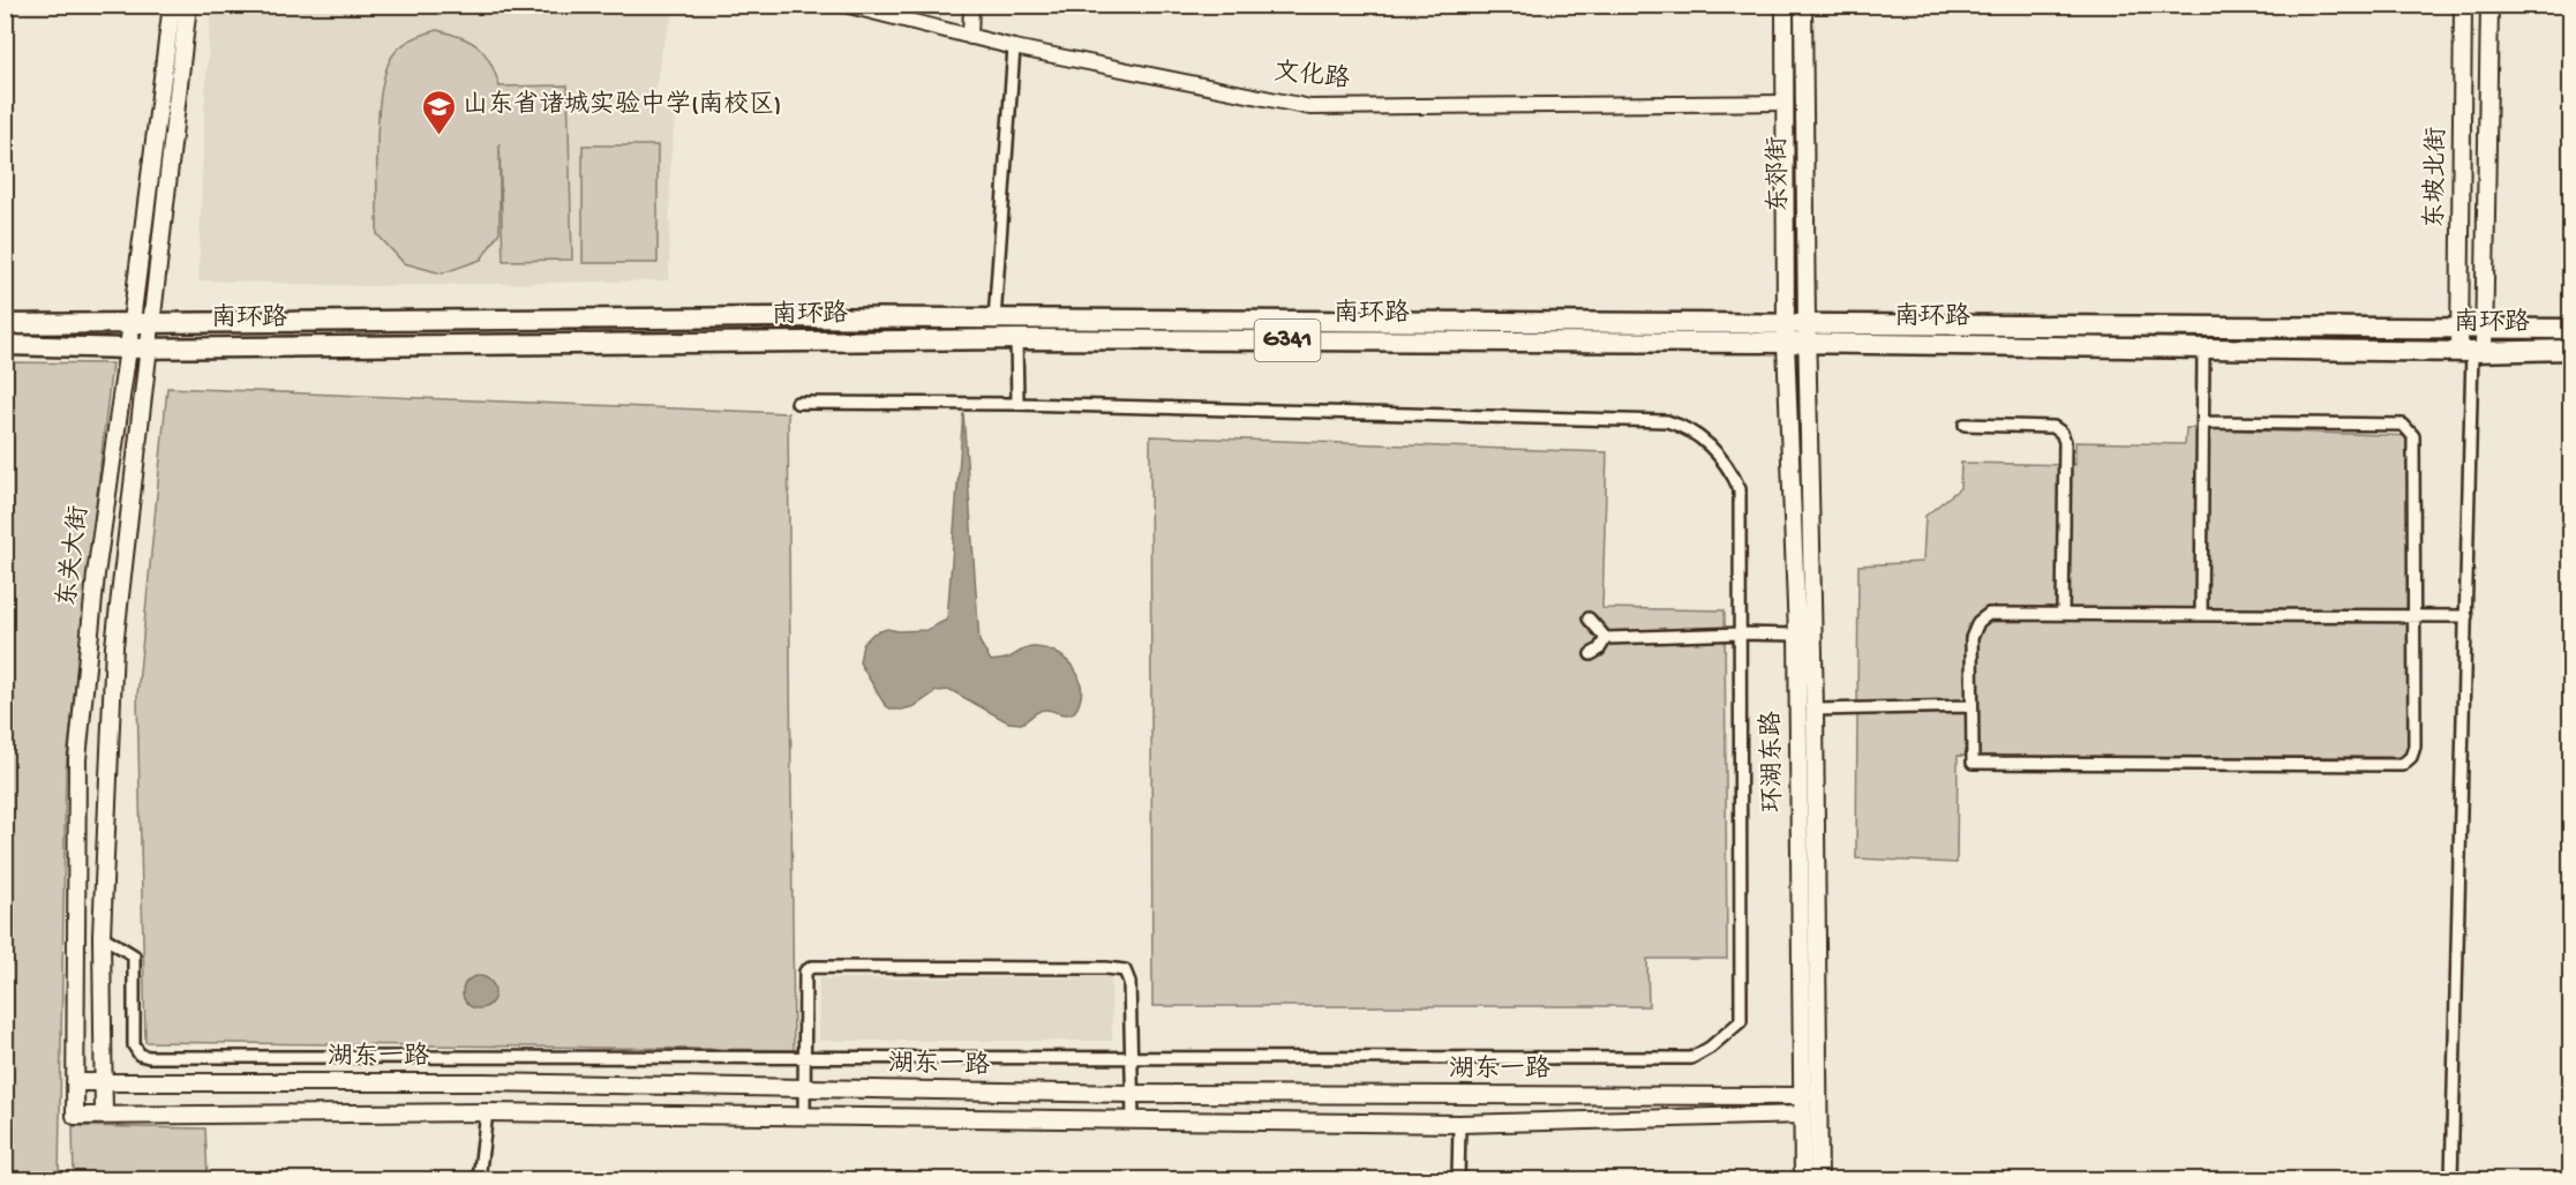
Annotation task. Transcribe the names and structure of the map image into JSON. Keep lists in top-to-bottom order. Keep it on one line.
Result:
{"streets":{"highway":["南环路","G341"],"main road":["东郊街","东坡北街","东关大街","环湖东路","湖东一路"],"street":["文化路"]},"crossings":[["文化路","东郊街"],["东郊街","南环路"],["东郊街","环湖东路"],["东坡北街","南环路"],["南环路","东关大街"],["南环路","环湖东路"],["东关大街","湖东一路"],["环湖东路","湖东一路"]],"places":{"school or university":["山东省诸城实验中学(南校区)"]}}
